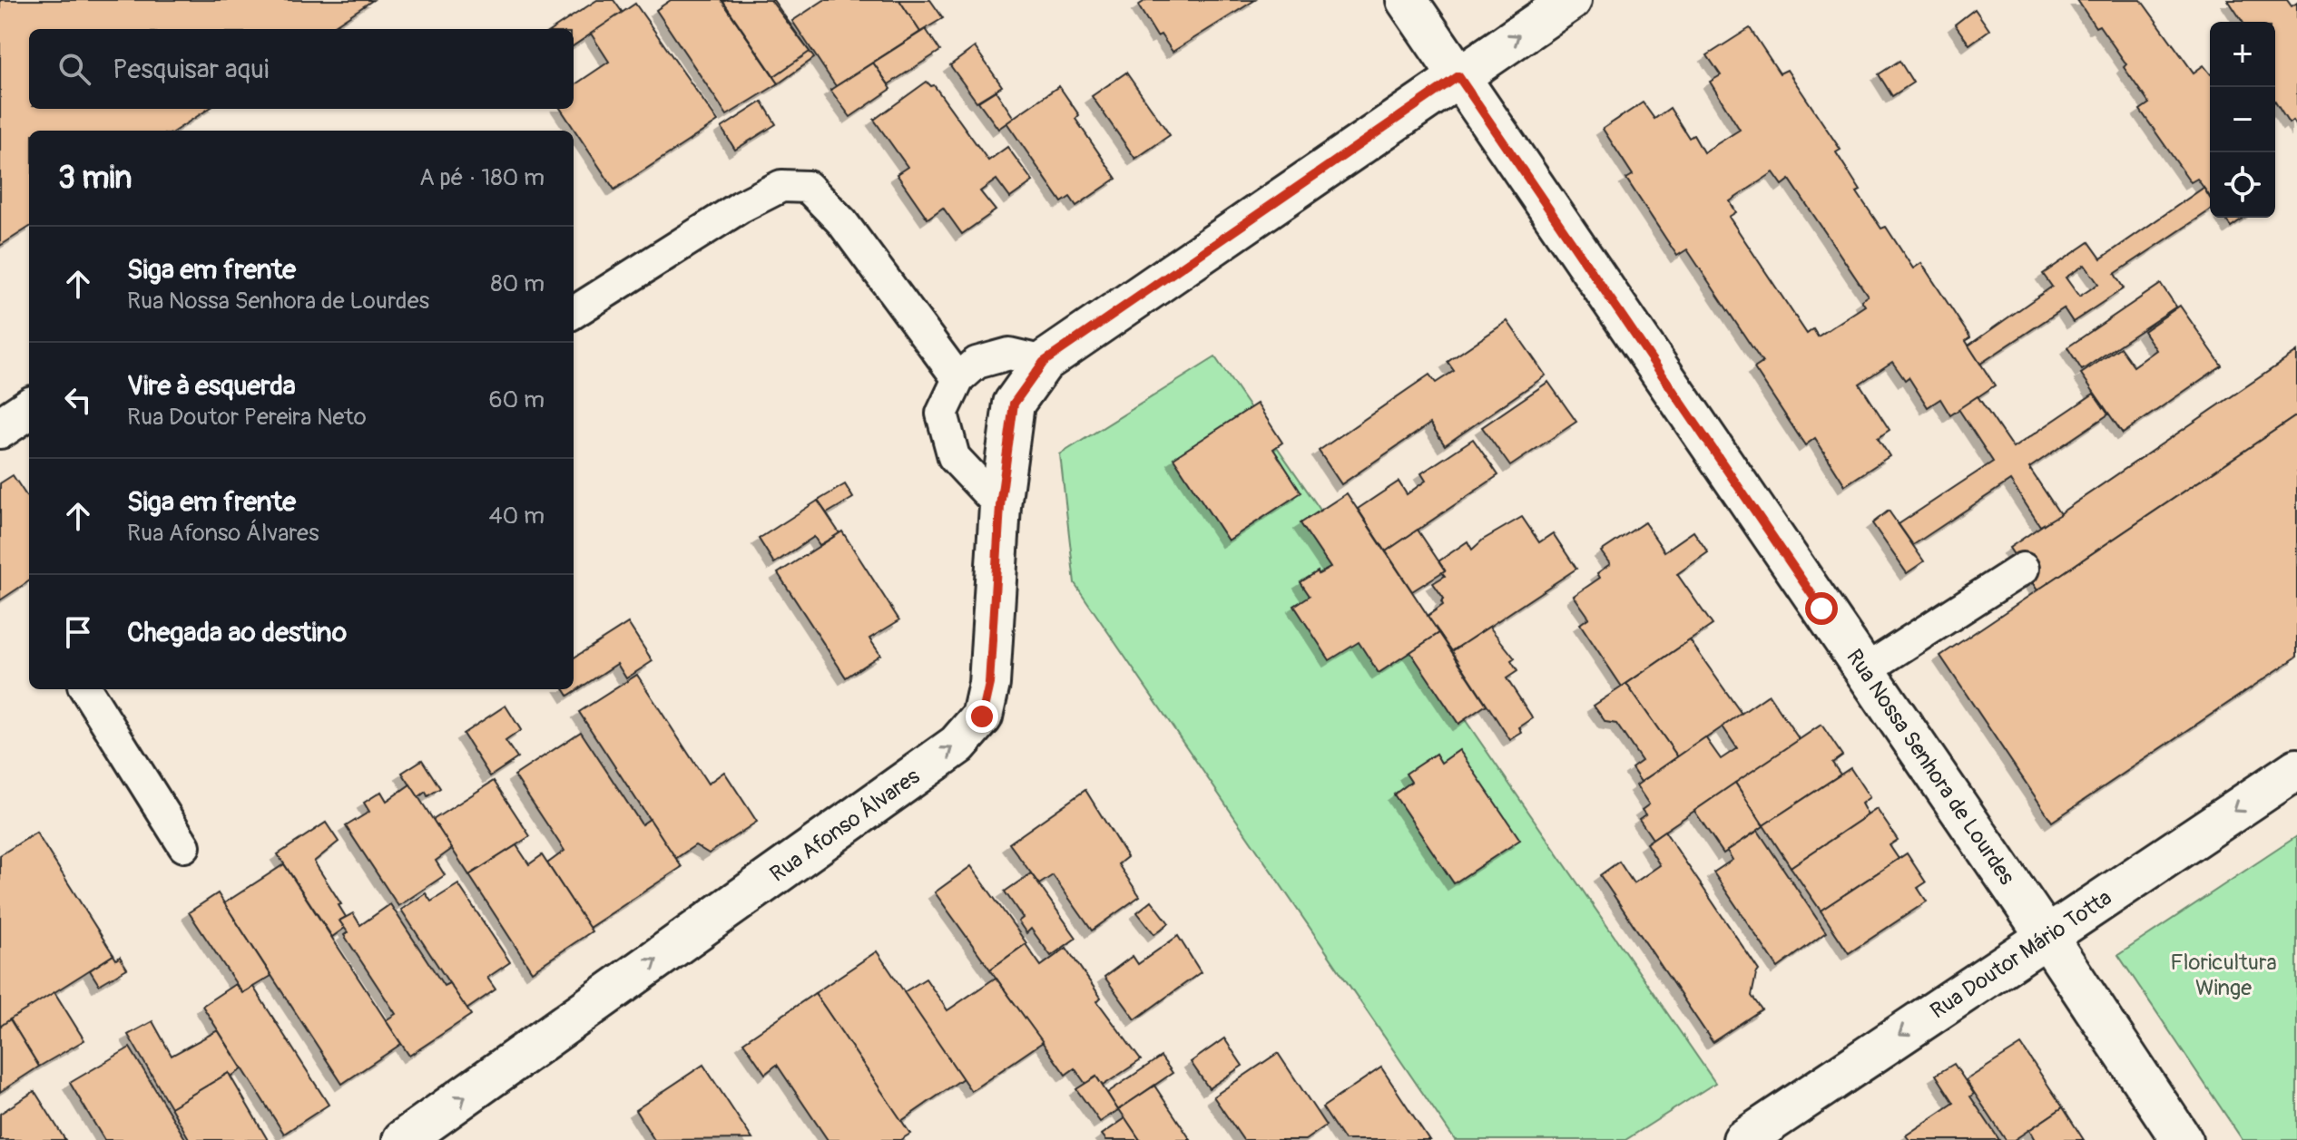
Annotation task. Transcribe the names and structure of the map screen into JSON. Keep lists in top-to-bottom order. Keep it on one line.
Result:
{"streets":{"street":["Rua Nossa Senhora de Lourdes","Rua Afonso Álvares","Rua Doutor Mário Totta"]},"crossings":[["Rua Nossa Senhora de Lourdes","Rua Afonso Álvares"],["Rua Nossa Senhora de Lourdes","Rua Doutor Mário Totta"]],"one_way":["Rua Afonso Álvares","Rua Doutor Mário Totta"],"parks":["Floricultura Winge"],"page":{"map_buttons":["+","−"],"search":"Pesquisar aqui","heading":["3 min","A pé · 180 m"],"list":[["Siga em frente","Rua Nossa Senhora de Lourdes","80 m"],["Vire à esquerda","Rua Doutor Pereira Neto","60 m"],["Siga em frente","Rua Afonso Álvares","40 m"],"Chegada ao destino"]}}
